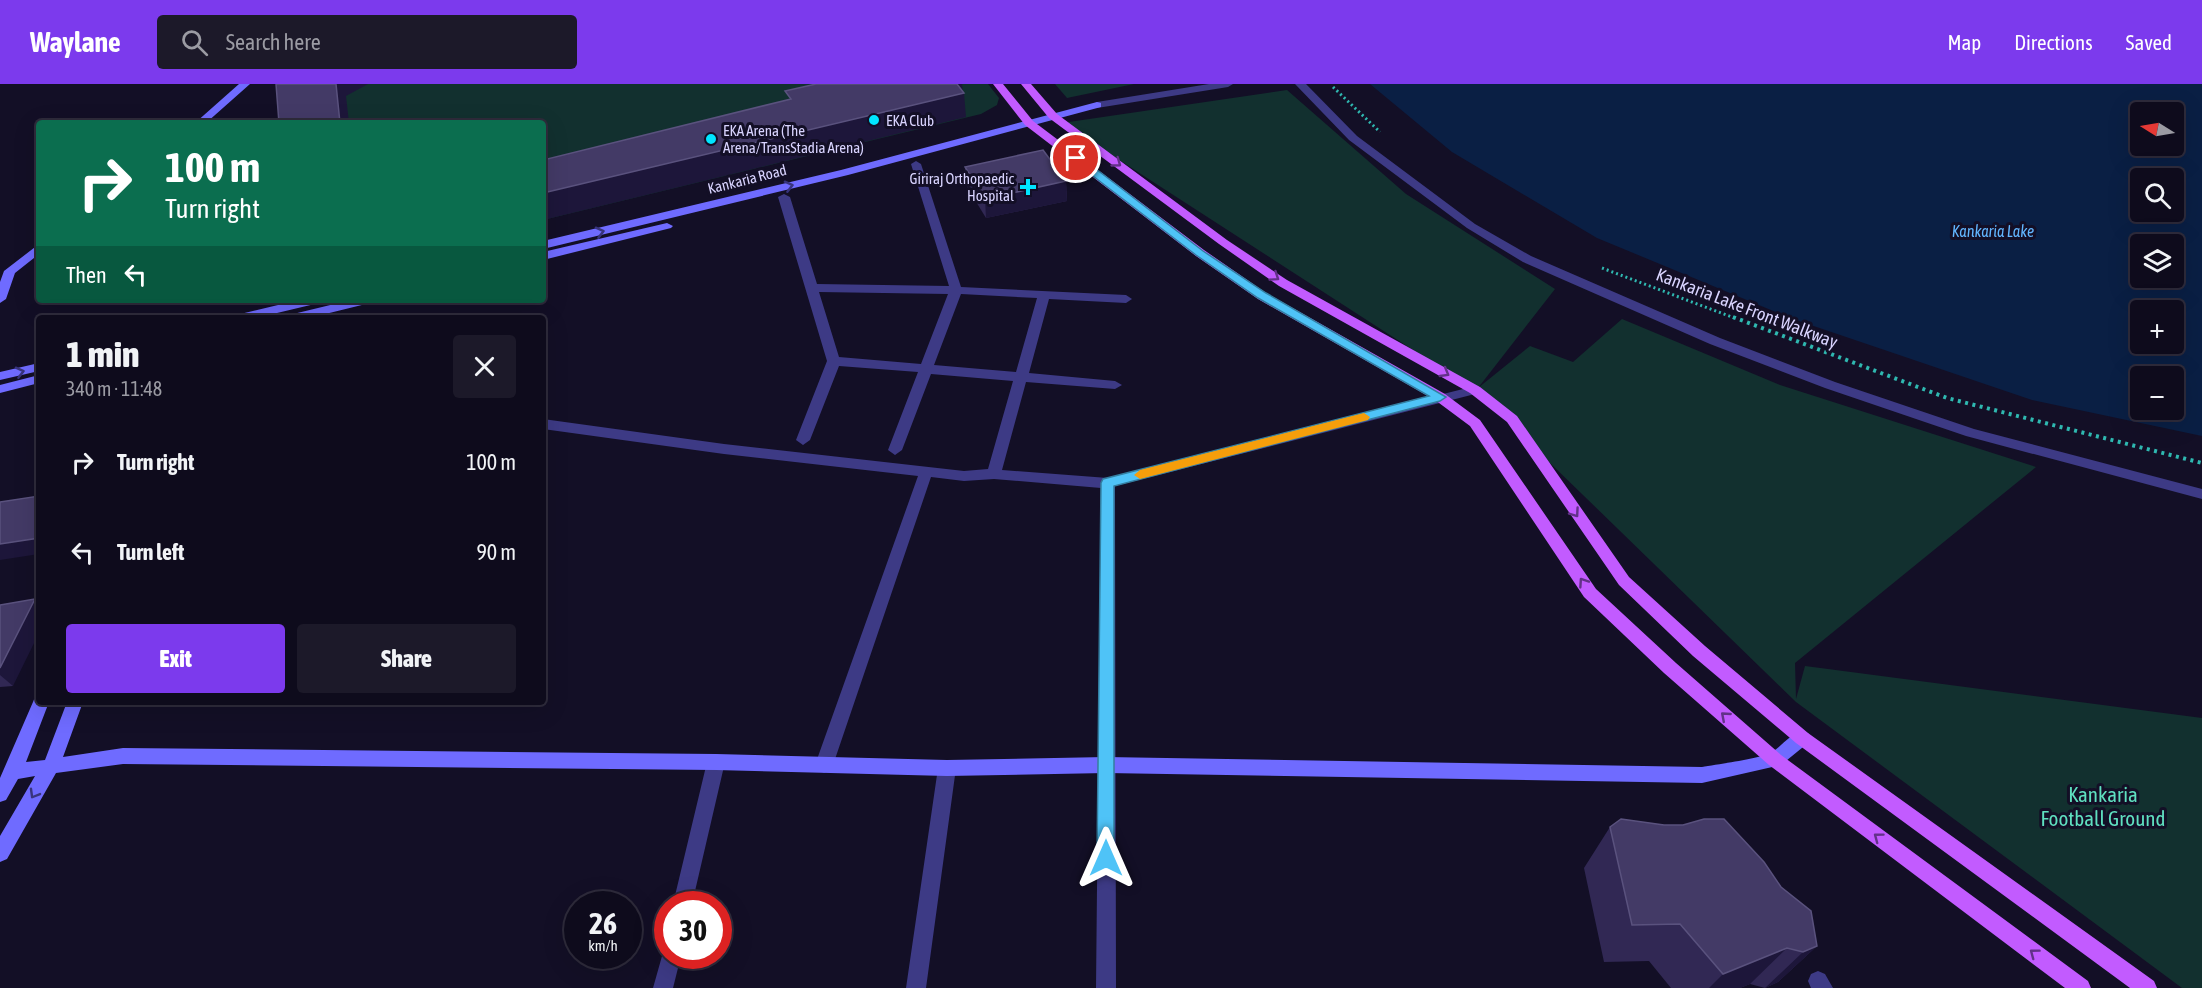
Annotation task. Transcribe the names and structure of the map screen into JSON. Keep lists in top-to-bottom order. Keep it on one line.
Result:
{"streets":{"street":["Kankaria Road"],"path":["Kankaria Lake Front Walkway"]},"water":["Kankaria Lake"],"parks":["Kankaria Football Ground"],"places":{"other":["EKA Club","EKA Arena (The Arena/TransStadia Arena)"],"health":["Giriraj Orthopaedic Hospital"]},"north":"left","page":{"header":"Waylane","search":"Search here","nav":["Map","Directions","Saved"],"map_buttons":["+","−"],"turn":["100 m","Turn right"],"then":"Then","heading":["1 min","340 m · 11:48"],"list":[{"name":"Turn right","value":"100 m"},{"name":"Turn left","value":"90 m"}],"buttons":["Exit","Share"],"speed":"26 km/h","limit":"30"}}
